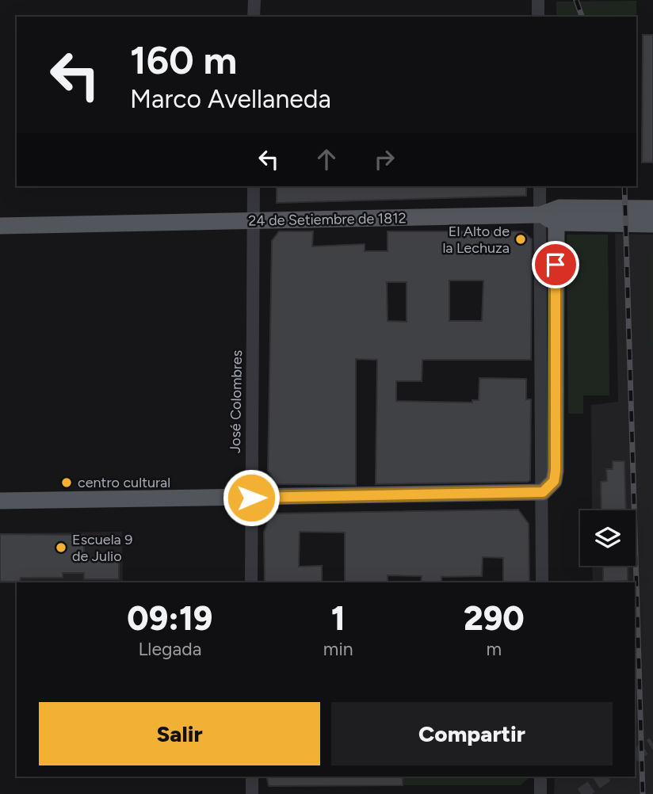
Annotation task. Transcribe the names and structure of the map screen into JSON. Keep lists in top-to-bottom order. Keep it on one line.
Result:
{"streets":{"main road":["24 de Setiembre de 1812"],"street":["José Colombres"]},"crossings":[["24 de Setiembre de 1812","José Colombres"]],"places":["El Alto de la Lechuza","centro cultural","Escuela 9 de Julio"],"page":{"turn":["160 m","Marco Avellaneda"],"eta":["09:19","Llegada","1","min","290","m"],"buttons":["Salir","Compartir"]}}
